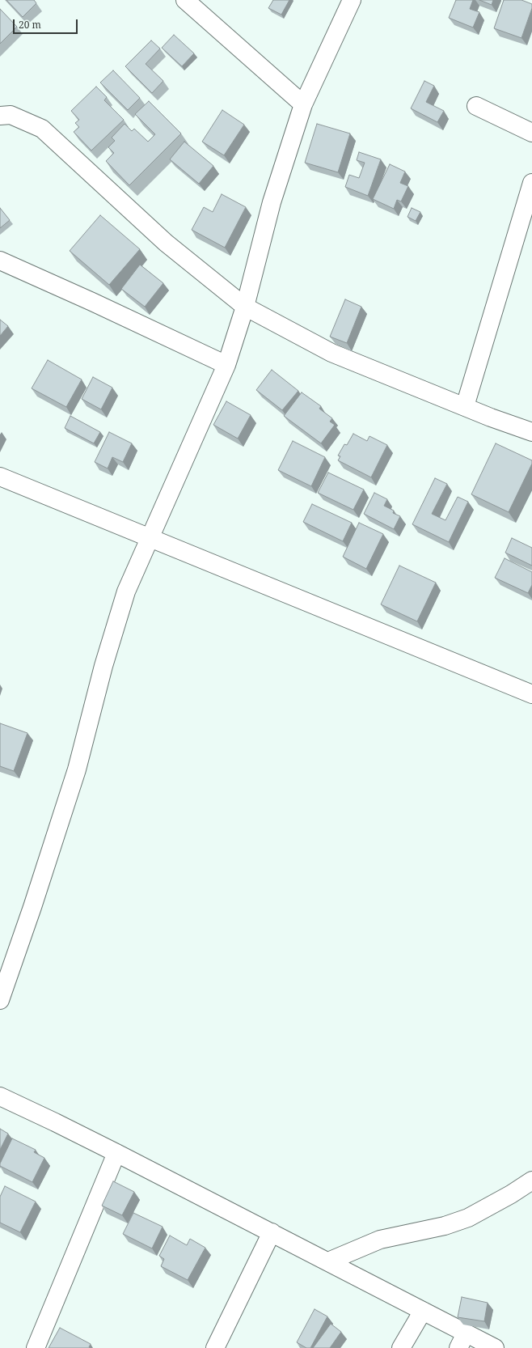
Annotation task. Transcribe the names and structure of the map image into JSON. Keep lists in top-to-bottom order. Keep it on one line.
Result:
{"scale_bar":"20 m"}
